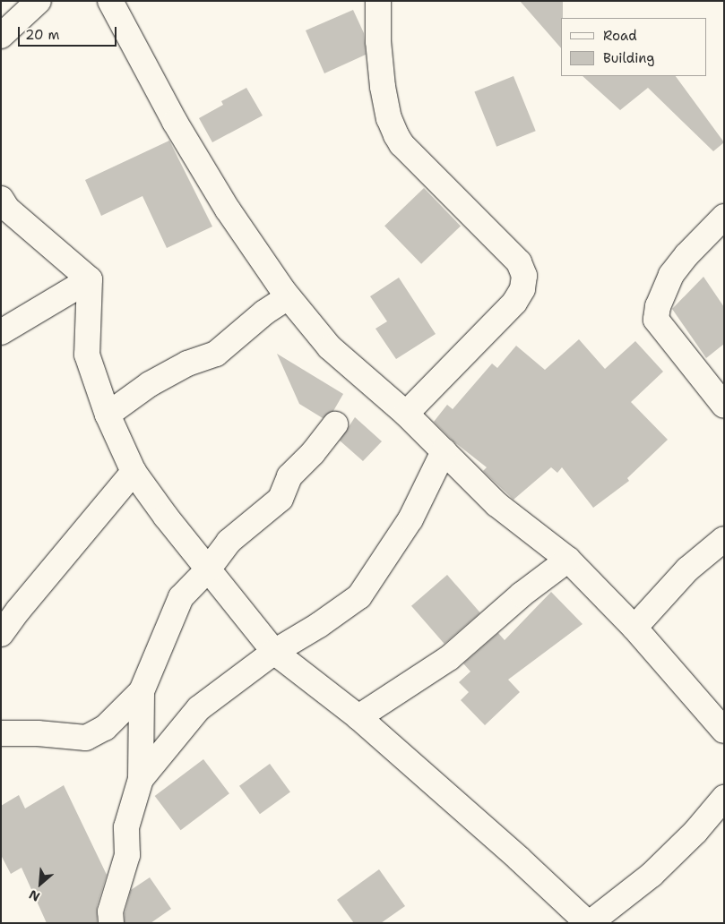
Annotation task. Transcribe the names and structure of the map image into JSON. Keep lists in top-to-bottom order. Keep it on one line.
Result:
{"legend":["Road","Building"],"scale_bar":"20 m","north":"bottom left"}
